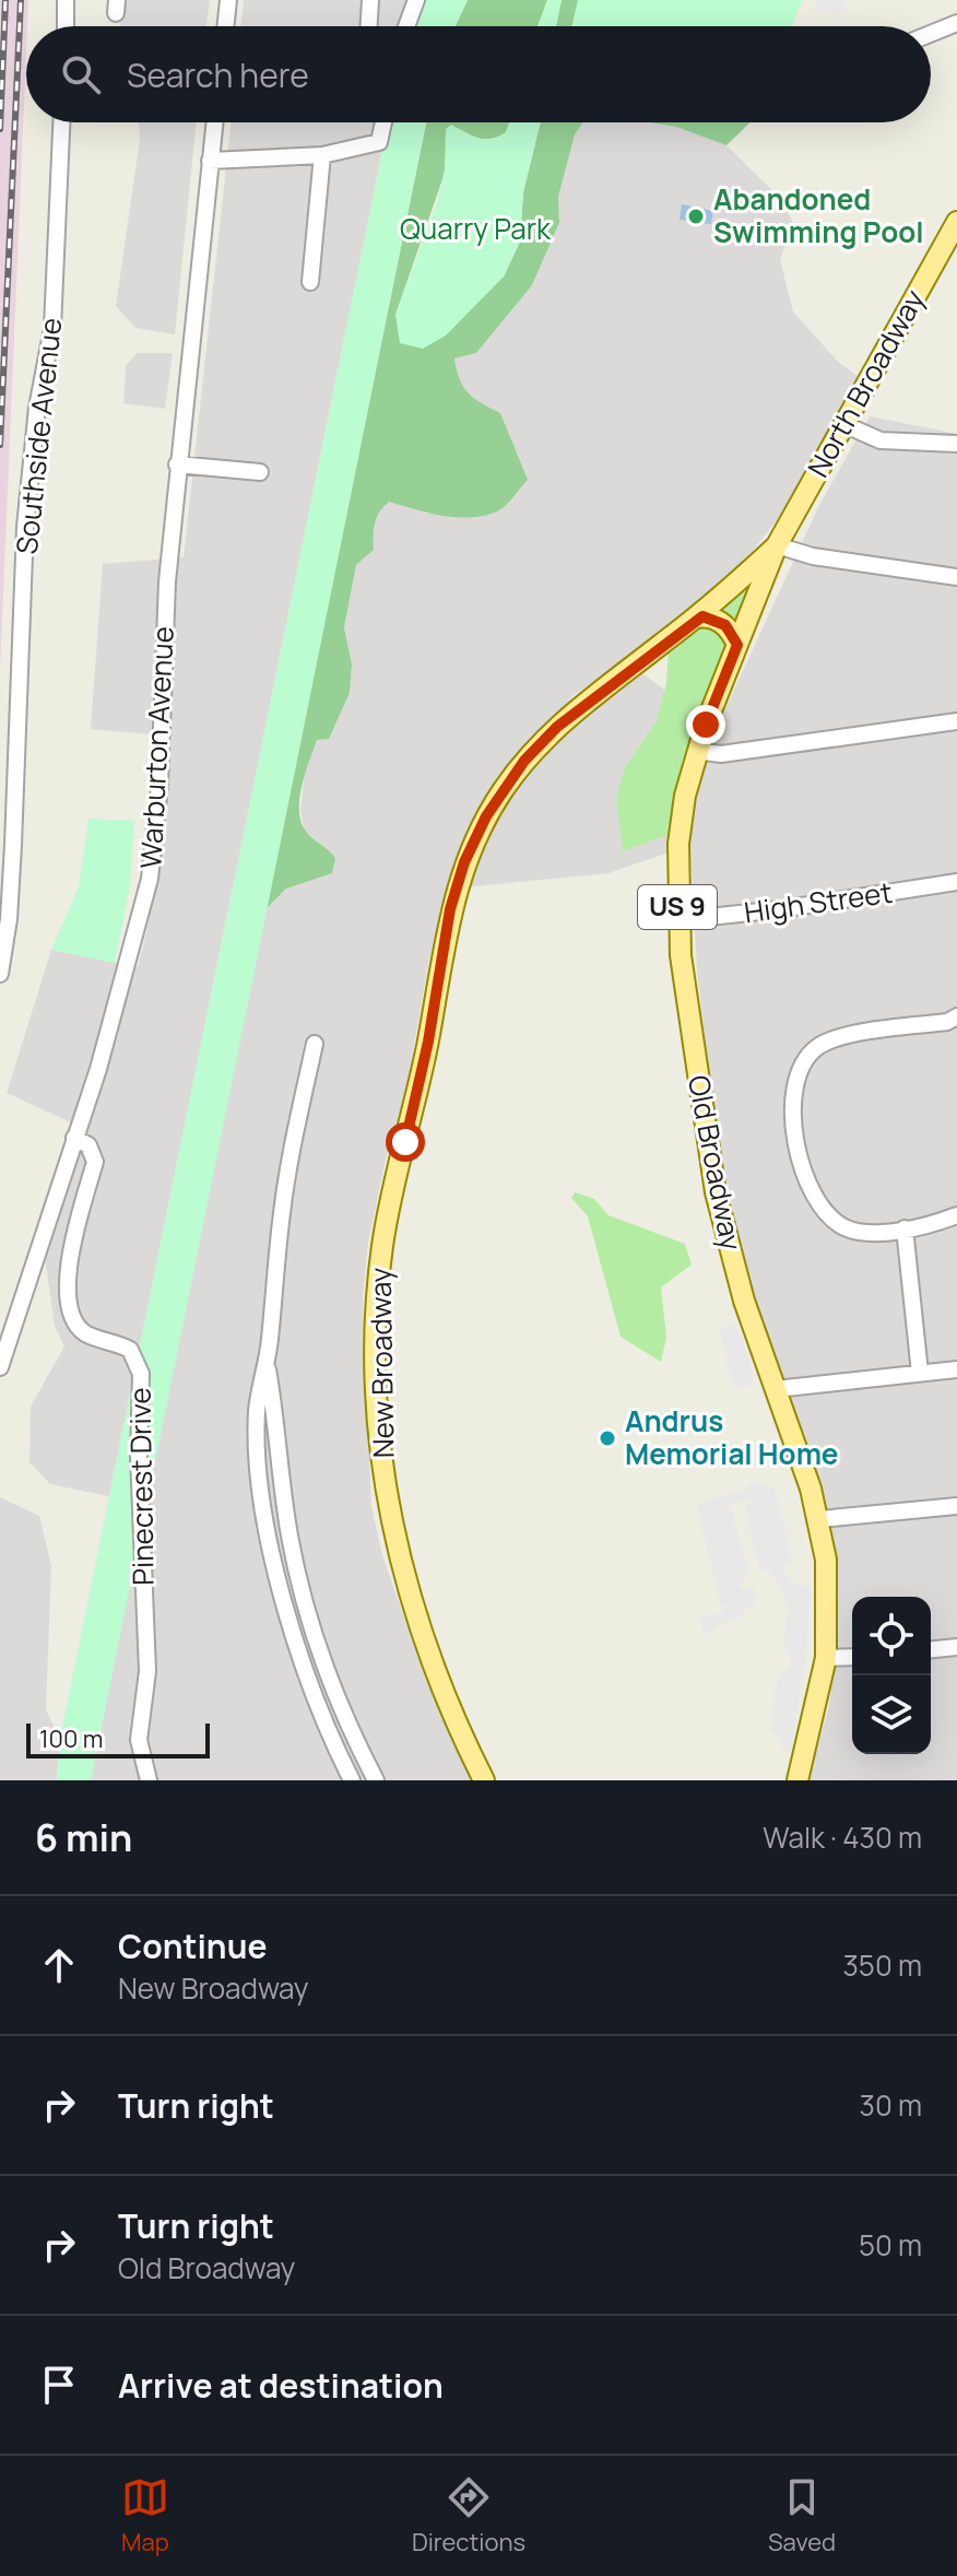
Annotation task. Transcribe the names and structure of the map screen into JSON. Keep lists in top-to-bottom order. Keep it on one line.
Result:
{"streets":{"main road":["North Broadway","US 9","Old Broadway","New Broadway"],"street":["Southside Avenue","Warburton Avenue","High Street","Pinecrest Drive"]},"crossings":[["North Broadway","Old Broadway"],["North Broadway","New Broadway"],["Warburton Avenue","Pinecrest Drive"],["High Street","Old Broadway"],["Old Broadway","New Broadway"]],"parks":["Quarry Park"],"places":["Abandoned Swimming Pool","Andrus Memorial Home"],"scale_bar":"100 m","page":{"search":"Search here","scale":"100 m","heading":["6 min","Walk · 430 m"],"list":[["Continue","New Broadway","350 m"],["Turn right","30 m"],["Turn right","Old Broadway","50 m"],"Arrive at destination"],"nav":["Map","Directions","Saved"]}}
